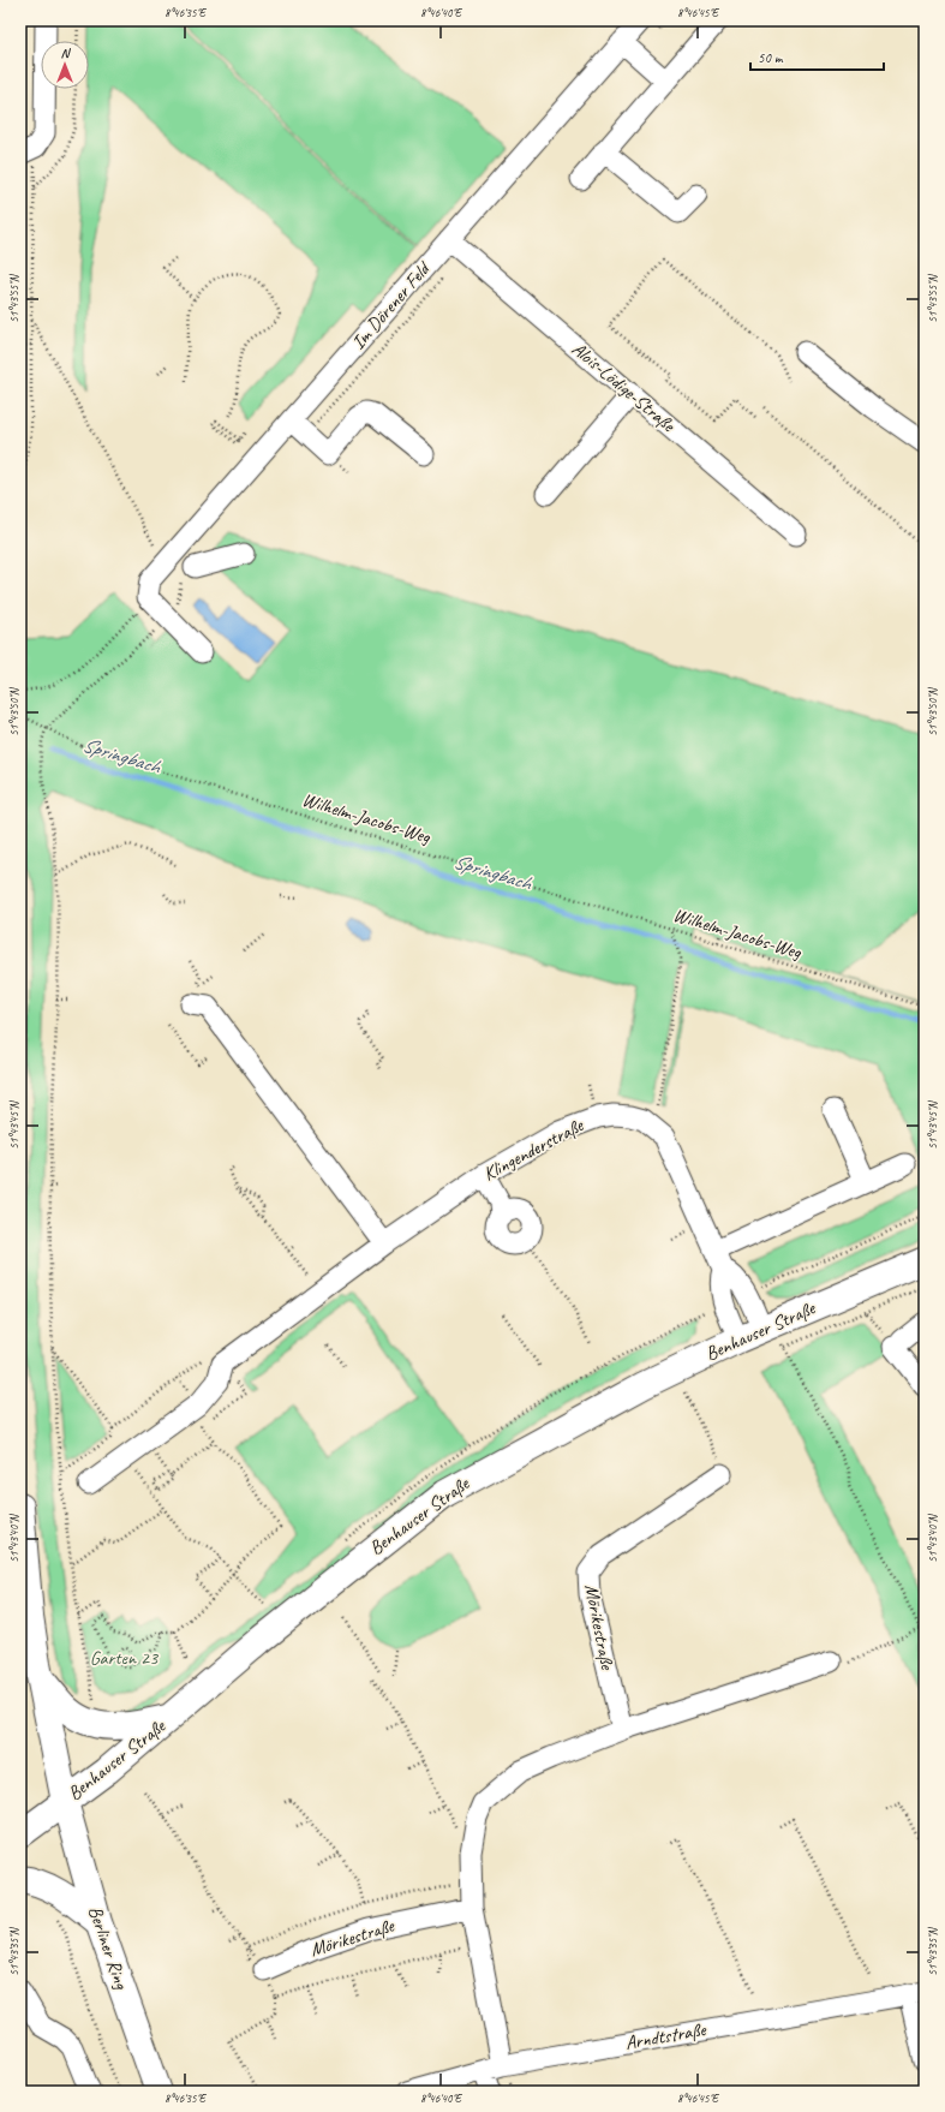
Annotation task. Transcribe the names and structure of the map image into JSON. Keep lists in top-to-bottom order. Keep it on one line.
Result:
{"streets":{"main road":["Benhauser Straße","Berliner Ring"],"street":["Im Dörener Feld","Alois-Lödige-Straße","Klingenderstraße","Mörikestraße","Arndtstraße"],"path":["Wilhelm-Jacobs-Weg"]},"crossings":[["Im Dörener Feld","Alois-Lödige-Straße"],["Klingenderstraße","Benhauser Straße"],["Benhauser Straße","Berliner Ring"]],"water":["Springbach"],"parks":["Garten 23"],"scale_bar":"50 m","north":"top","coordinates":["8°46'35\"E","8°46'40\"E","8°46'45\"E","51°43'55\"N","51°43'50\"N","51°43'45\"N","51°43'40\"N","51°43'35\"N"]}
